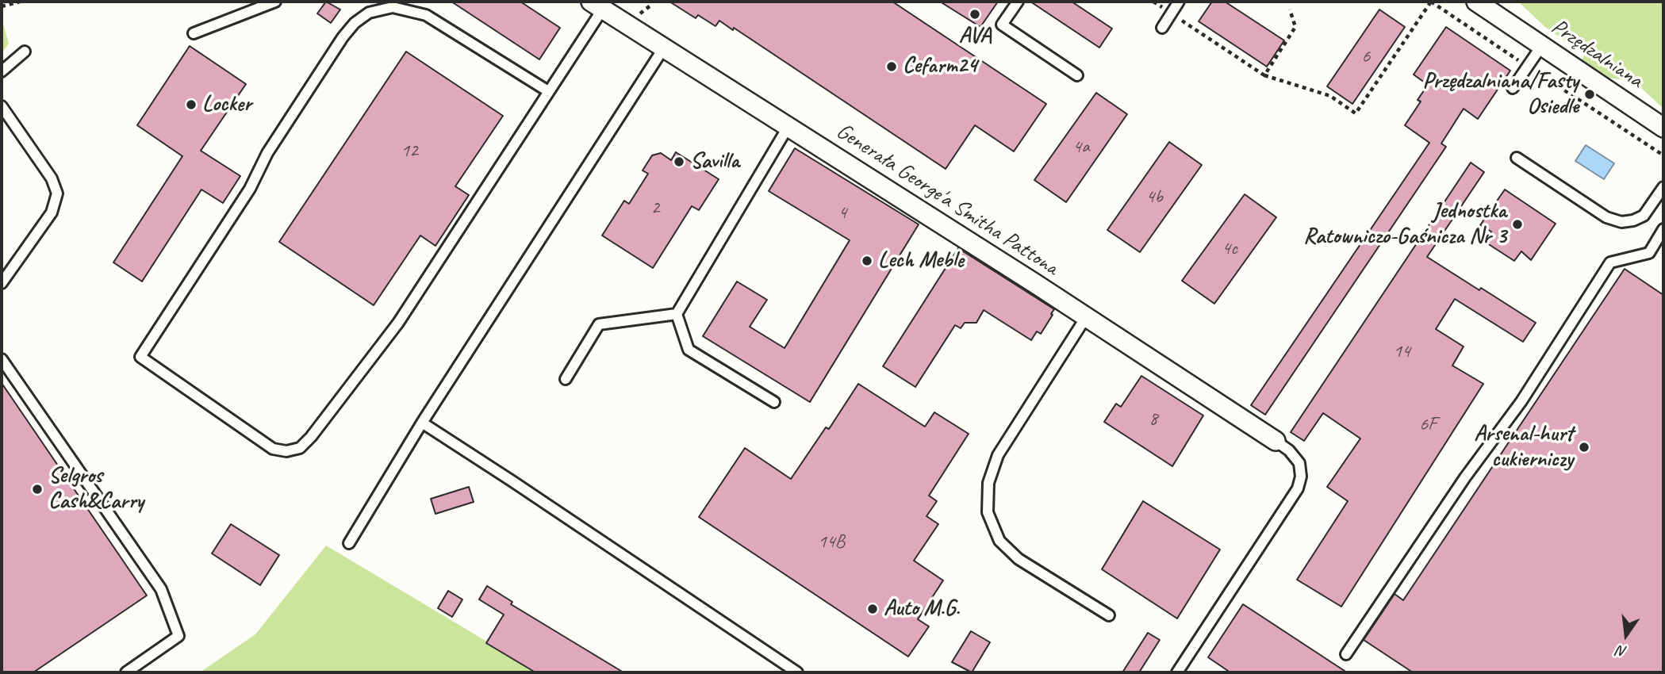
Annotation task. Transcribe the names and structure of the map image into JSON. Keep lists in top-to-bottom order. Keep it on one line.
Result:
{"streets":{"street":["Przędzalniana","Generała George'a Smitha Pattona"]},"places":["AVA","Cefarm24","Przędzalniana/Fasty Osiedle","Locker","Savilla","Jednostka Ratowniczo-Gaśnicza Nr 3","Lech Meble","Arsenal-hurt cukierniczy","Selgros Cash&Carry","Auto M.G."],"house_numbers":["6","4a","12","4b","2","4","4c","14","8","6F","14B"],"north":"bottom"}
